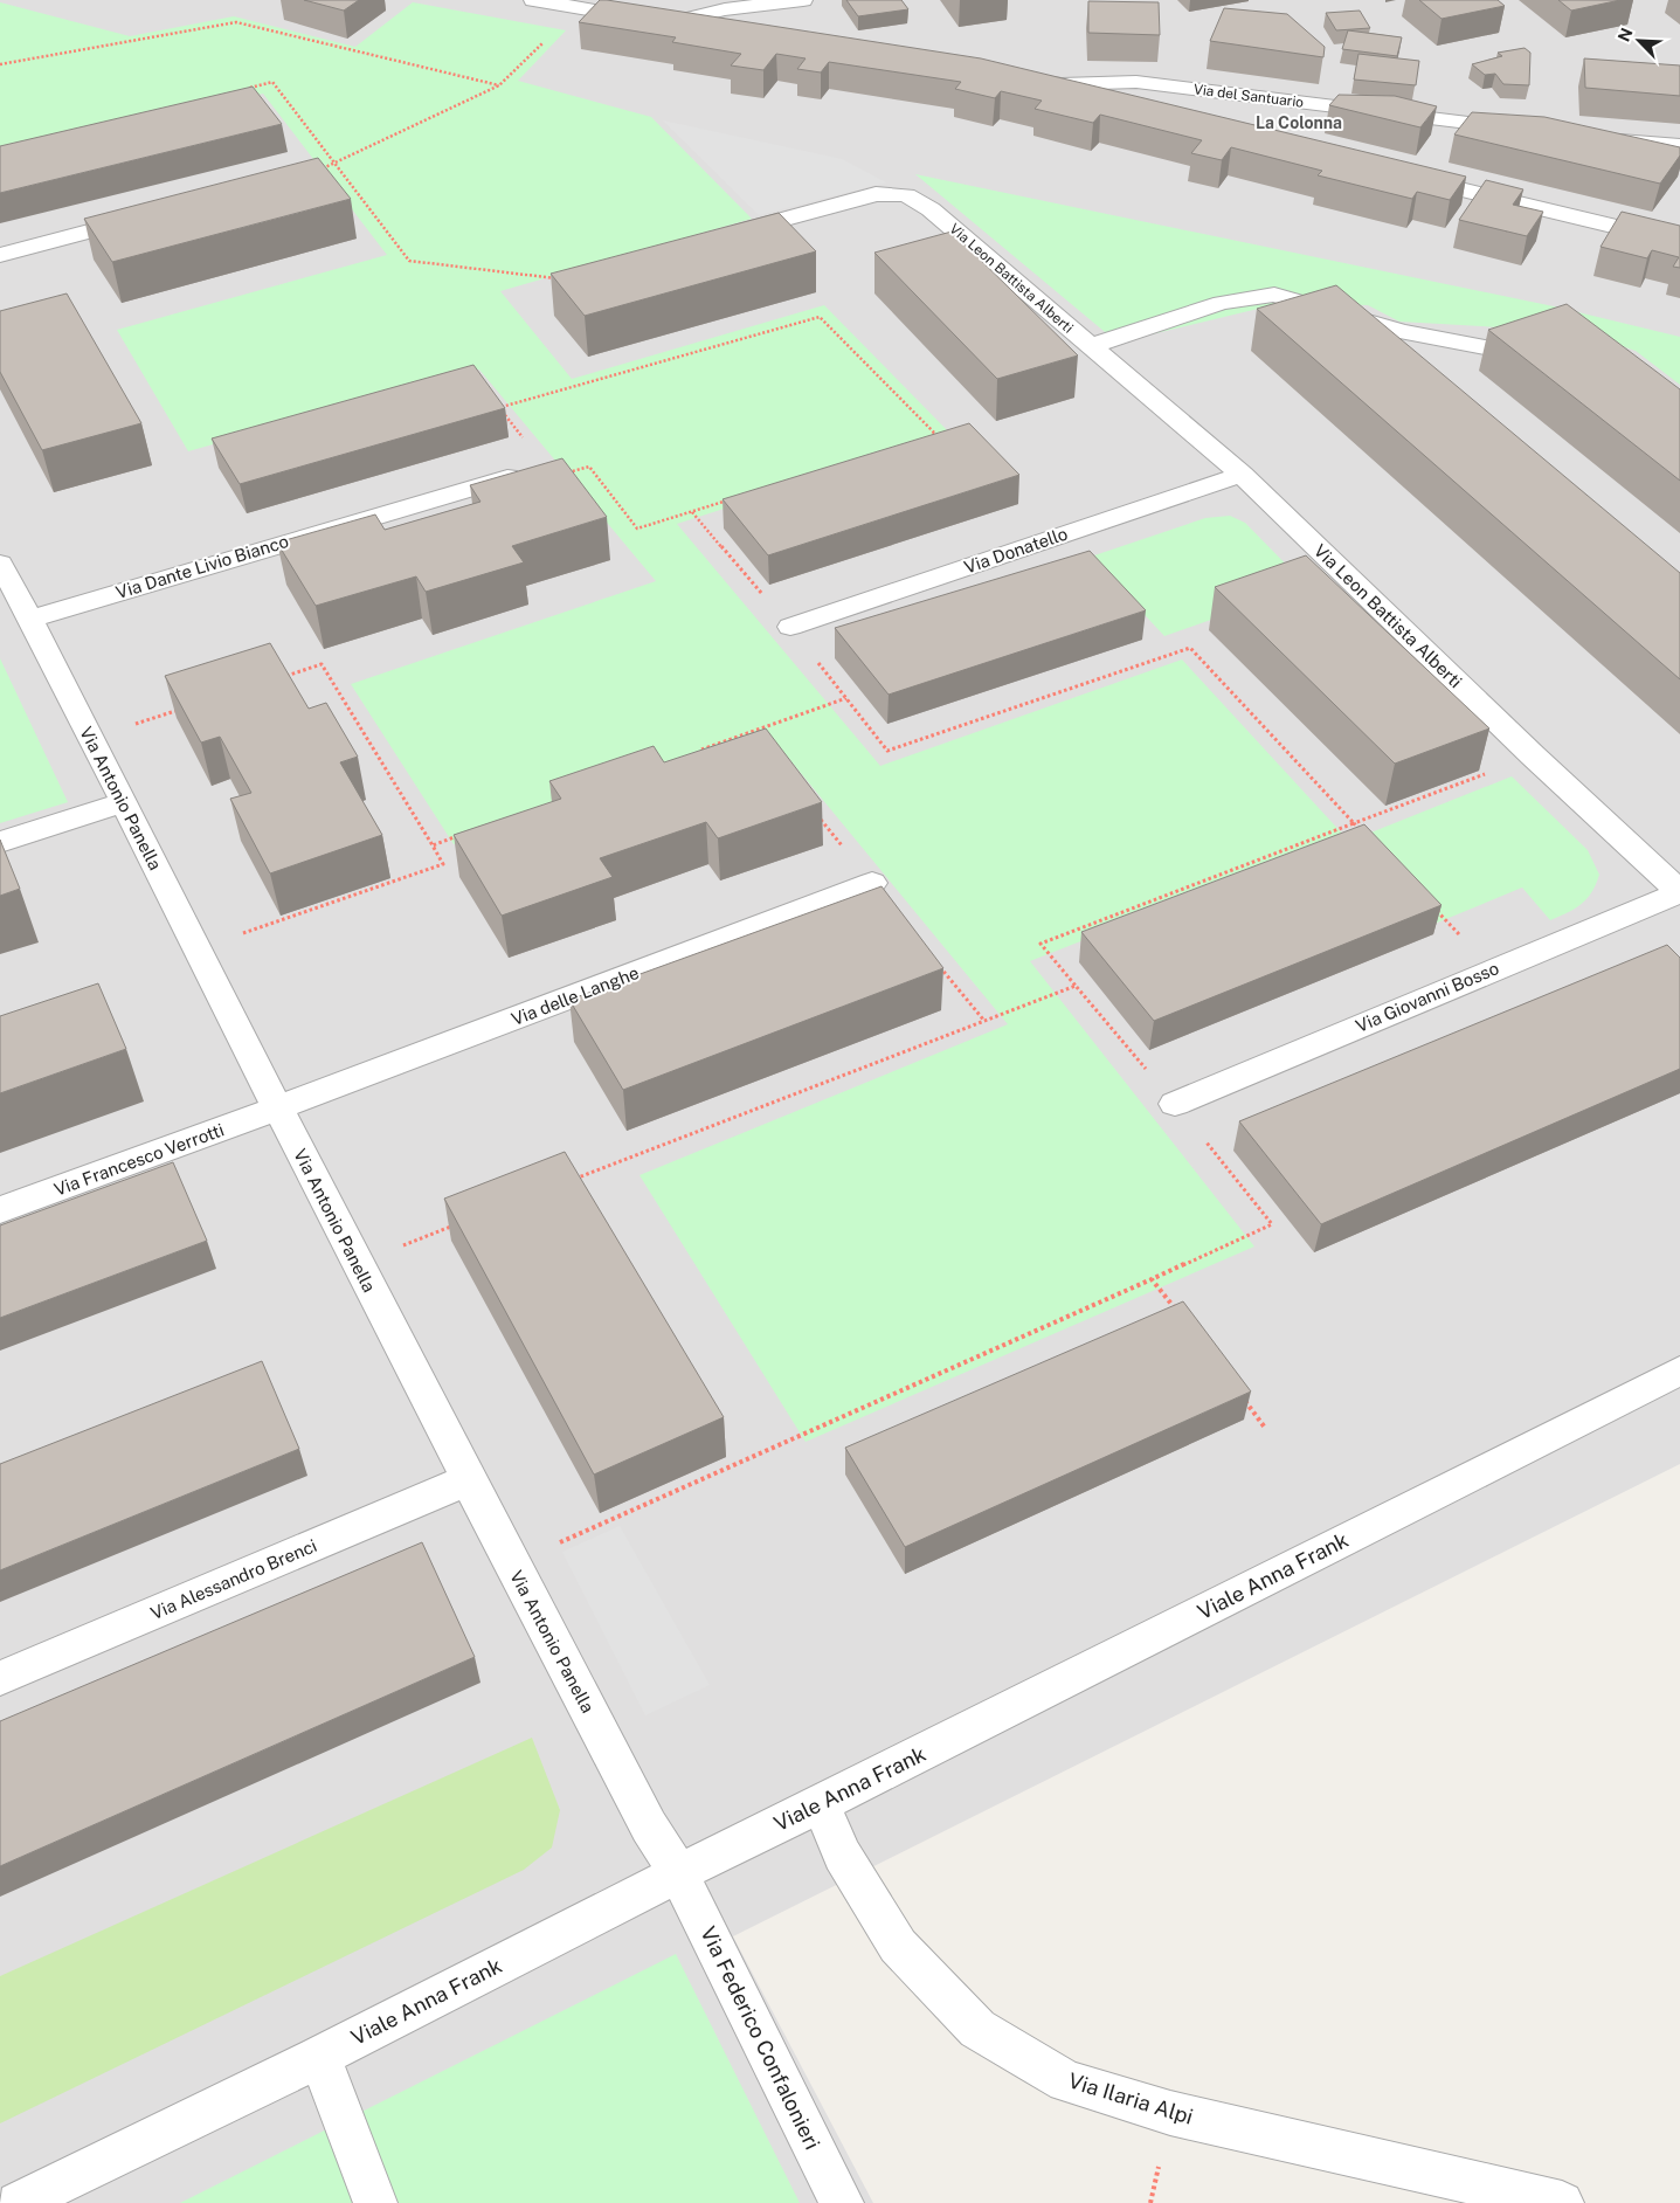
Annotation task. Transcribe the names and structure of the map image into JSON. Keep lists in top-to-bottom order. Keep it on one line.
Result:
{"streets":{"street":["Via del Santuario","Via Leon Battista Alberti","Via Donatello","Via Dante Livio Bianco","Via Antonio Panella","Via delle Langhe","Via Giovanni Bosso","Via Francesco Verrotti","Viale Anna Frank","Via Alessandro Brenci","Via Federico Confalonieri","Via Ilaria Alpi"]},"crossings":[["Via Leon Battista Alberti","Via Donatello"],["Via Leon Battista Alberti","Via Giovanni Bosso"],["Via Dante Livio Bianco","Via Antonio Panella"],["Via Antonio Panella","Via delle Langhe"],["Via Antonio Panella","Via Francesco Verrotti"],["Via Antonio Panella","Viale Anna Frank"],["Via Antonio Panella","Via Alessandro Brenci"],["Via Antonio Panella","Via Federico Confalonieri"],["Via delle Langhe","Via Francesco Verrotti"],["Viale Anna Frank","Via Federico Confalonieri"],["Viale Anna Frank","Via Ilaria Alpi"]],"districts":["La Colonna"],"north":"top left"}
